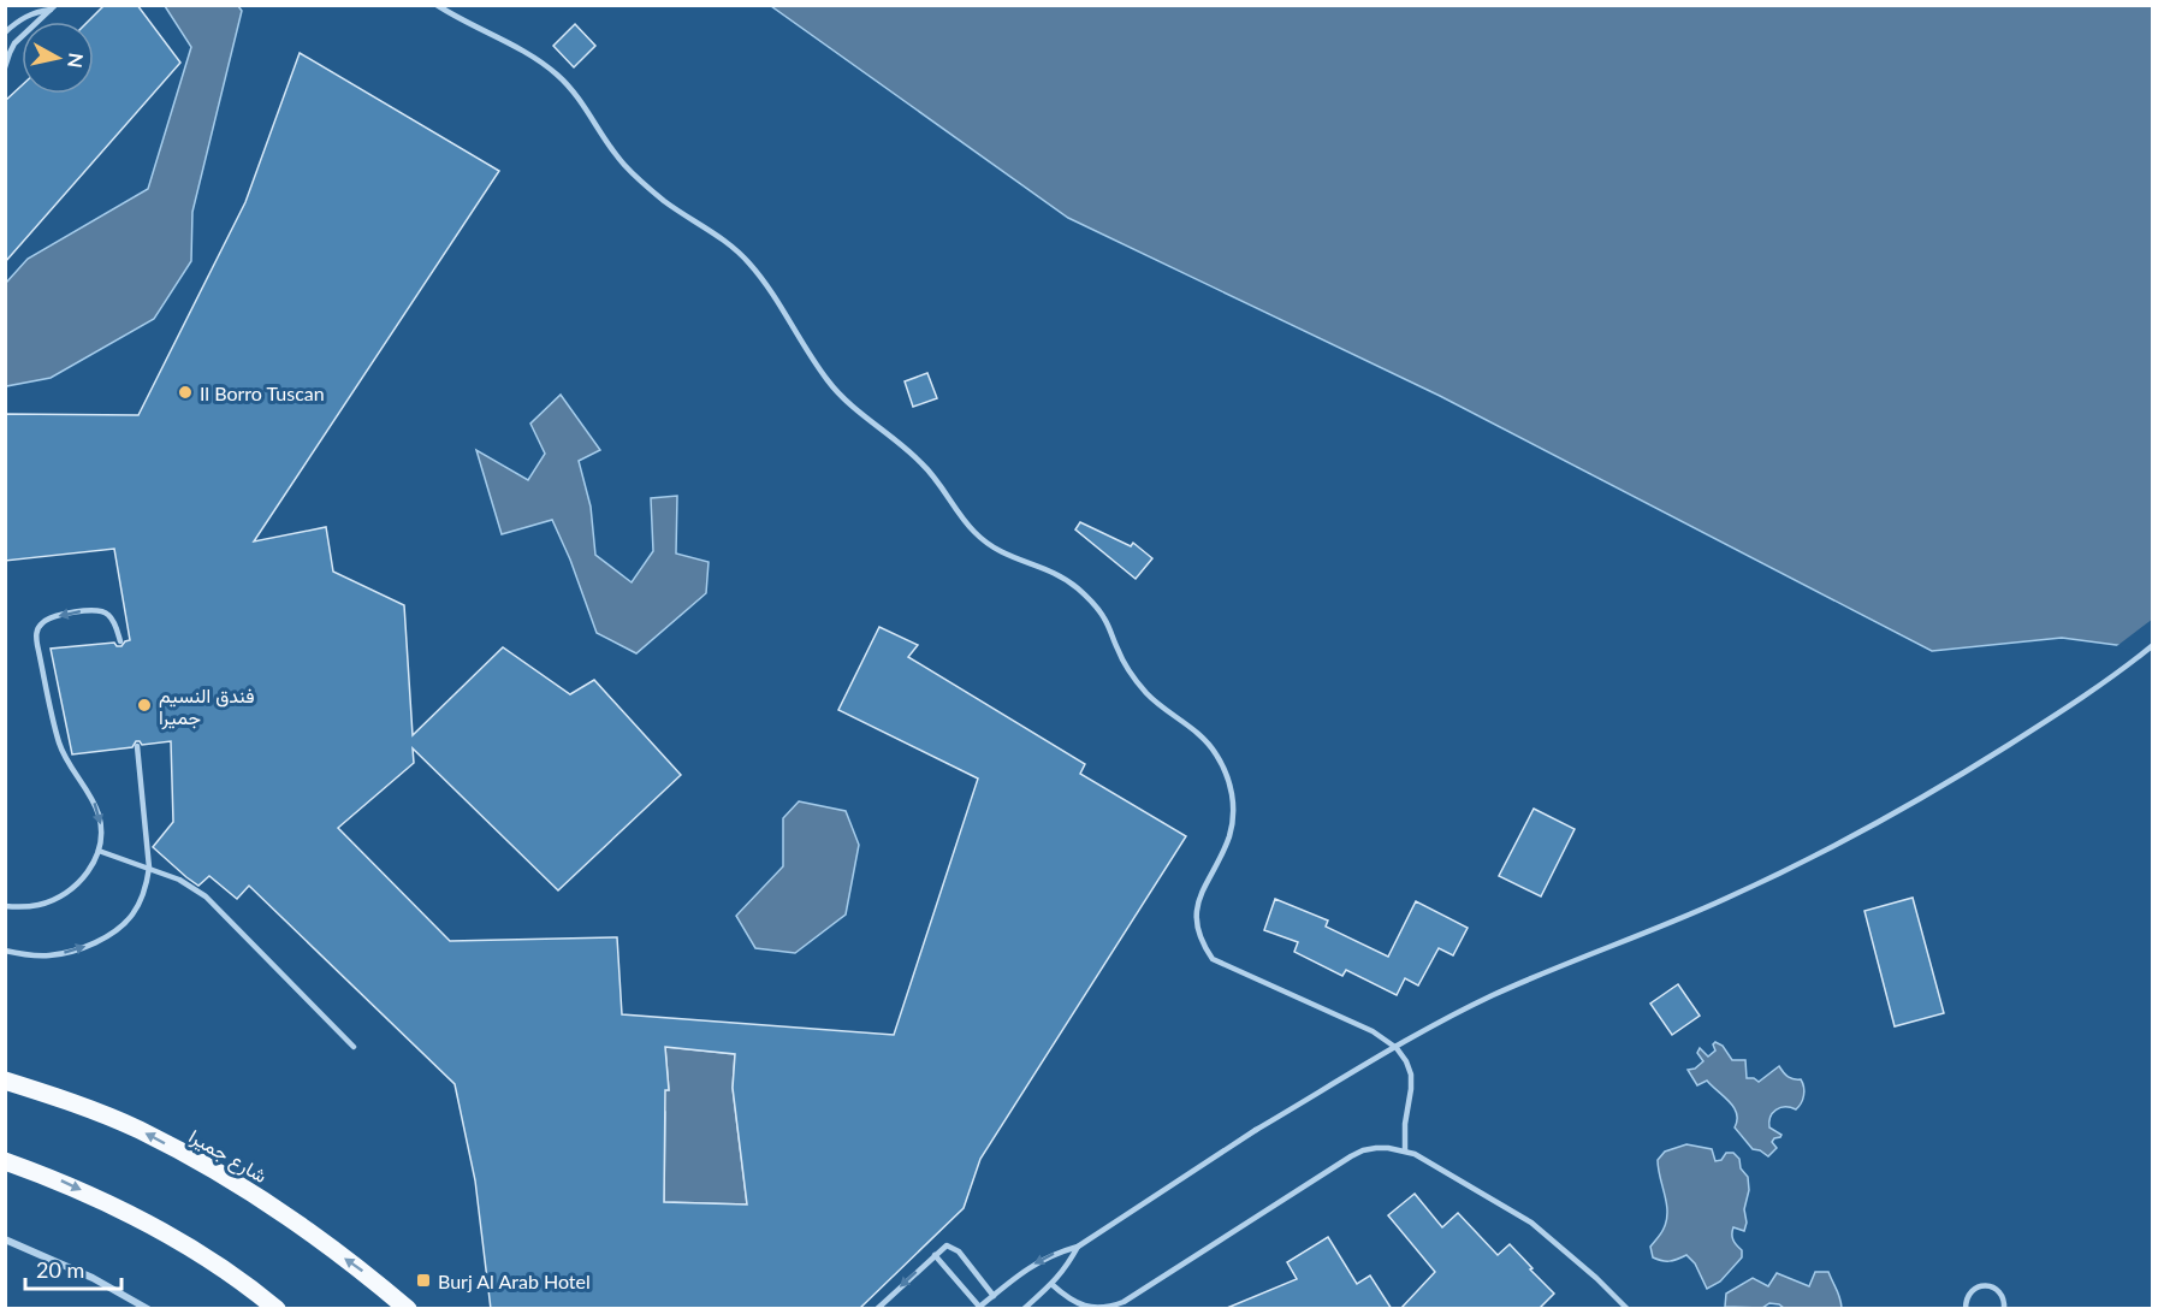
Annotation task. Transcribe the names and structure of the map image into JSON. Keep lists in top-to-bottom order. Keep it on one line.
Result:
{"streets":{"main road":["شارع جميرا"]},"places":{"other":["Il Borro Tuscan","فندق النسيم جميرا"],"transit":["Burj Al Arab Hotel"]},"scale_bar":"20 m","north":"right"}
